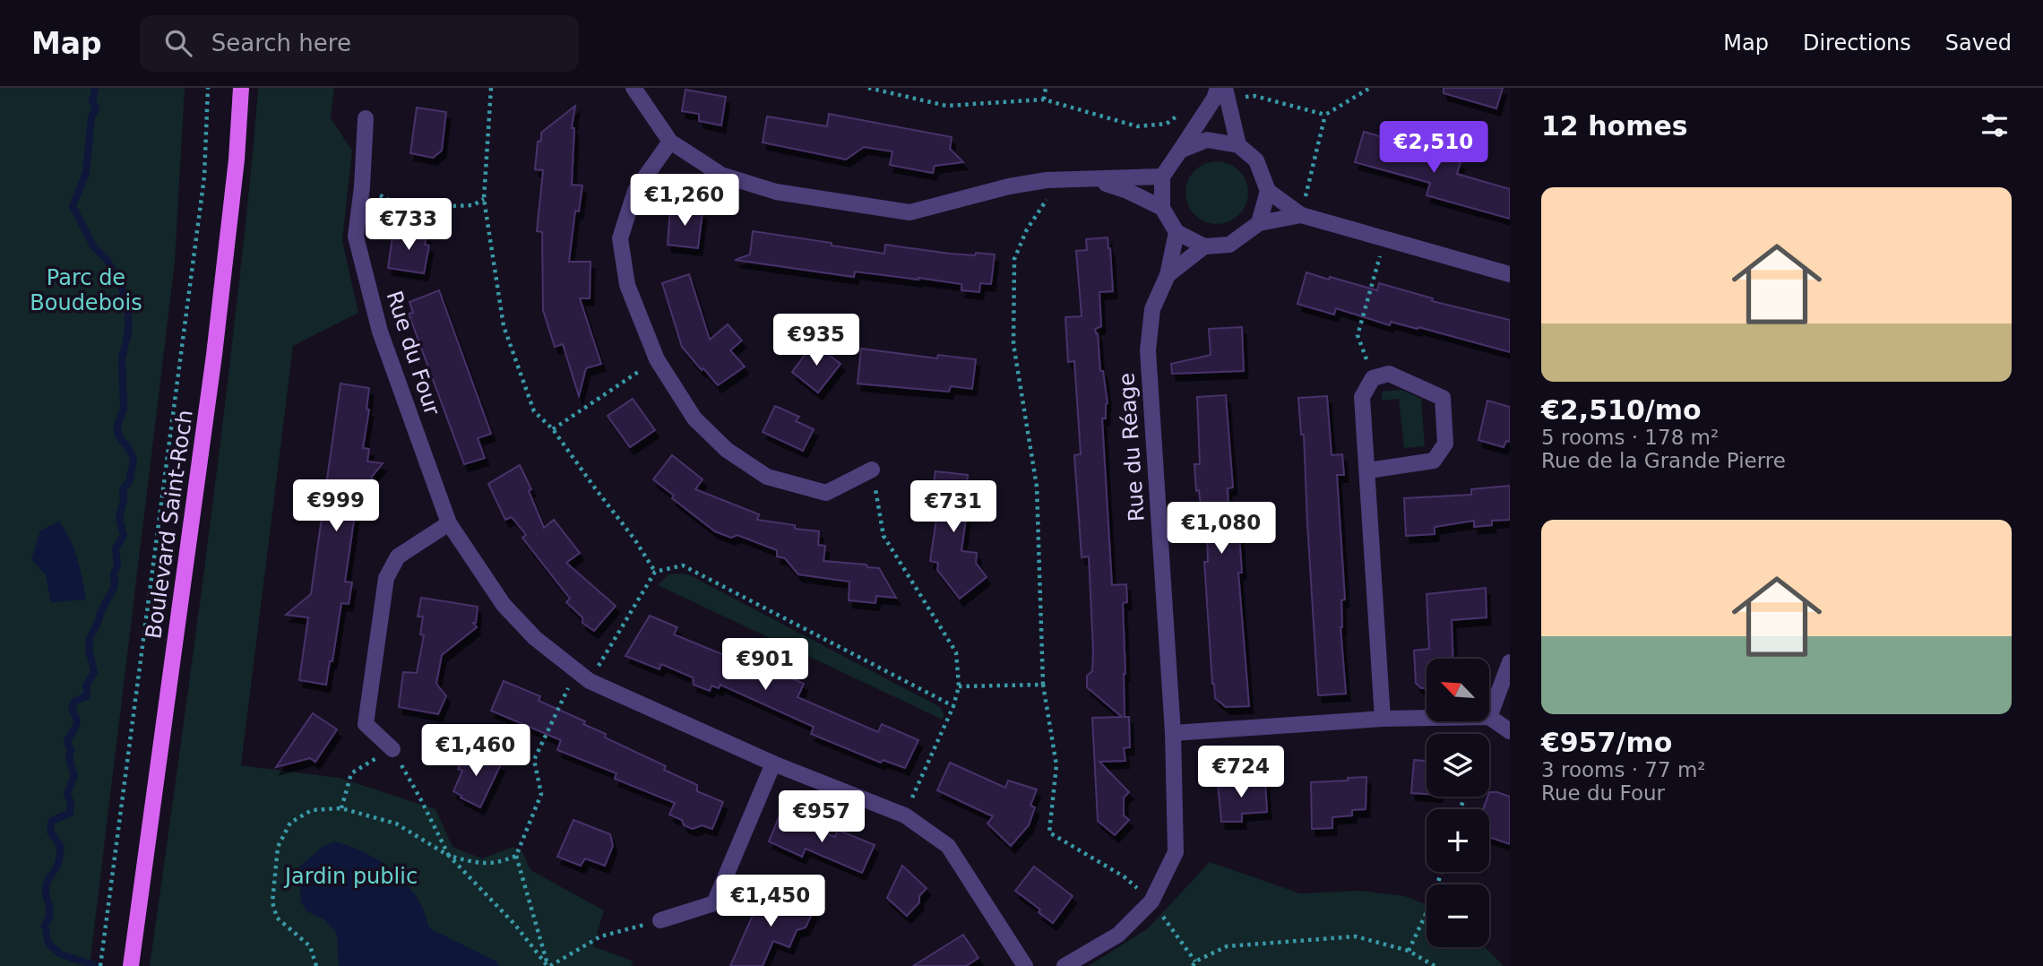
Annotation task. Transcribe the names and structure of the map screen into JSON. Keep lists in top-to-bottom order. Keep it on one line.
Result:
{"streets":{"main road":["Boulevard Saint-Roch"],"street":["Rue du Four","Rue du Réage"]},"parks":["Parc de Boudebois","Jardin public"],"north":"top left","page":{"header":"Map","search":"Search here","nav":["Map","Directions","Saved"],"heading":"12 homes","price":["€2,510","€1,260","€733","€935","€999","€731","€1,080","€901","€1,460","€724","€957","€1,450"],"list":[{"name":"€2,510/mo","note":"5 rooms · 178 m² · Rue de la Grande Pierre"},{"name":"€957/mo","note":"3 rooms · 77 m² · Rue du Four"}],"map_buttons":["+","−"]}}
